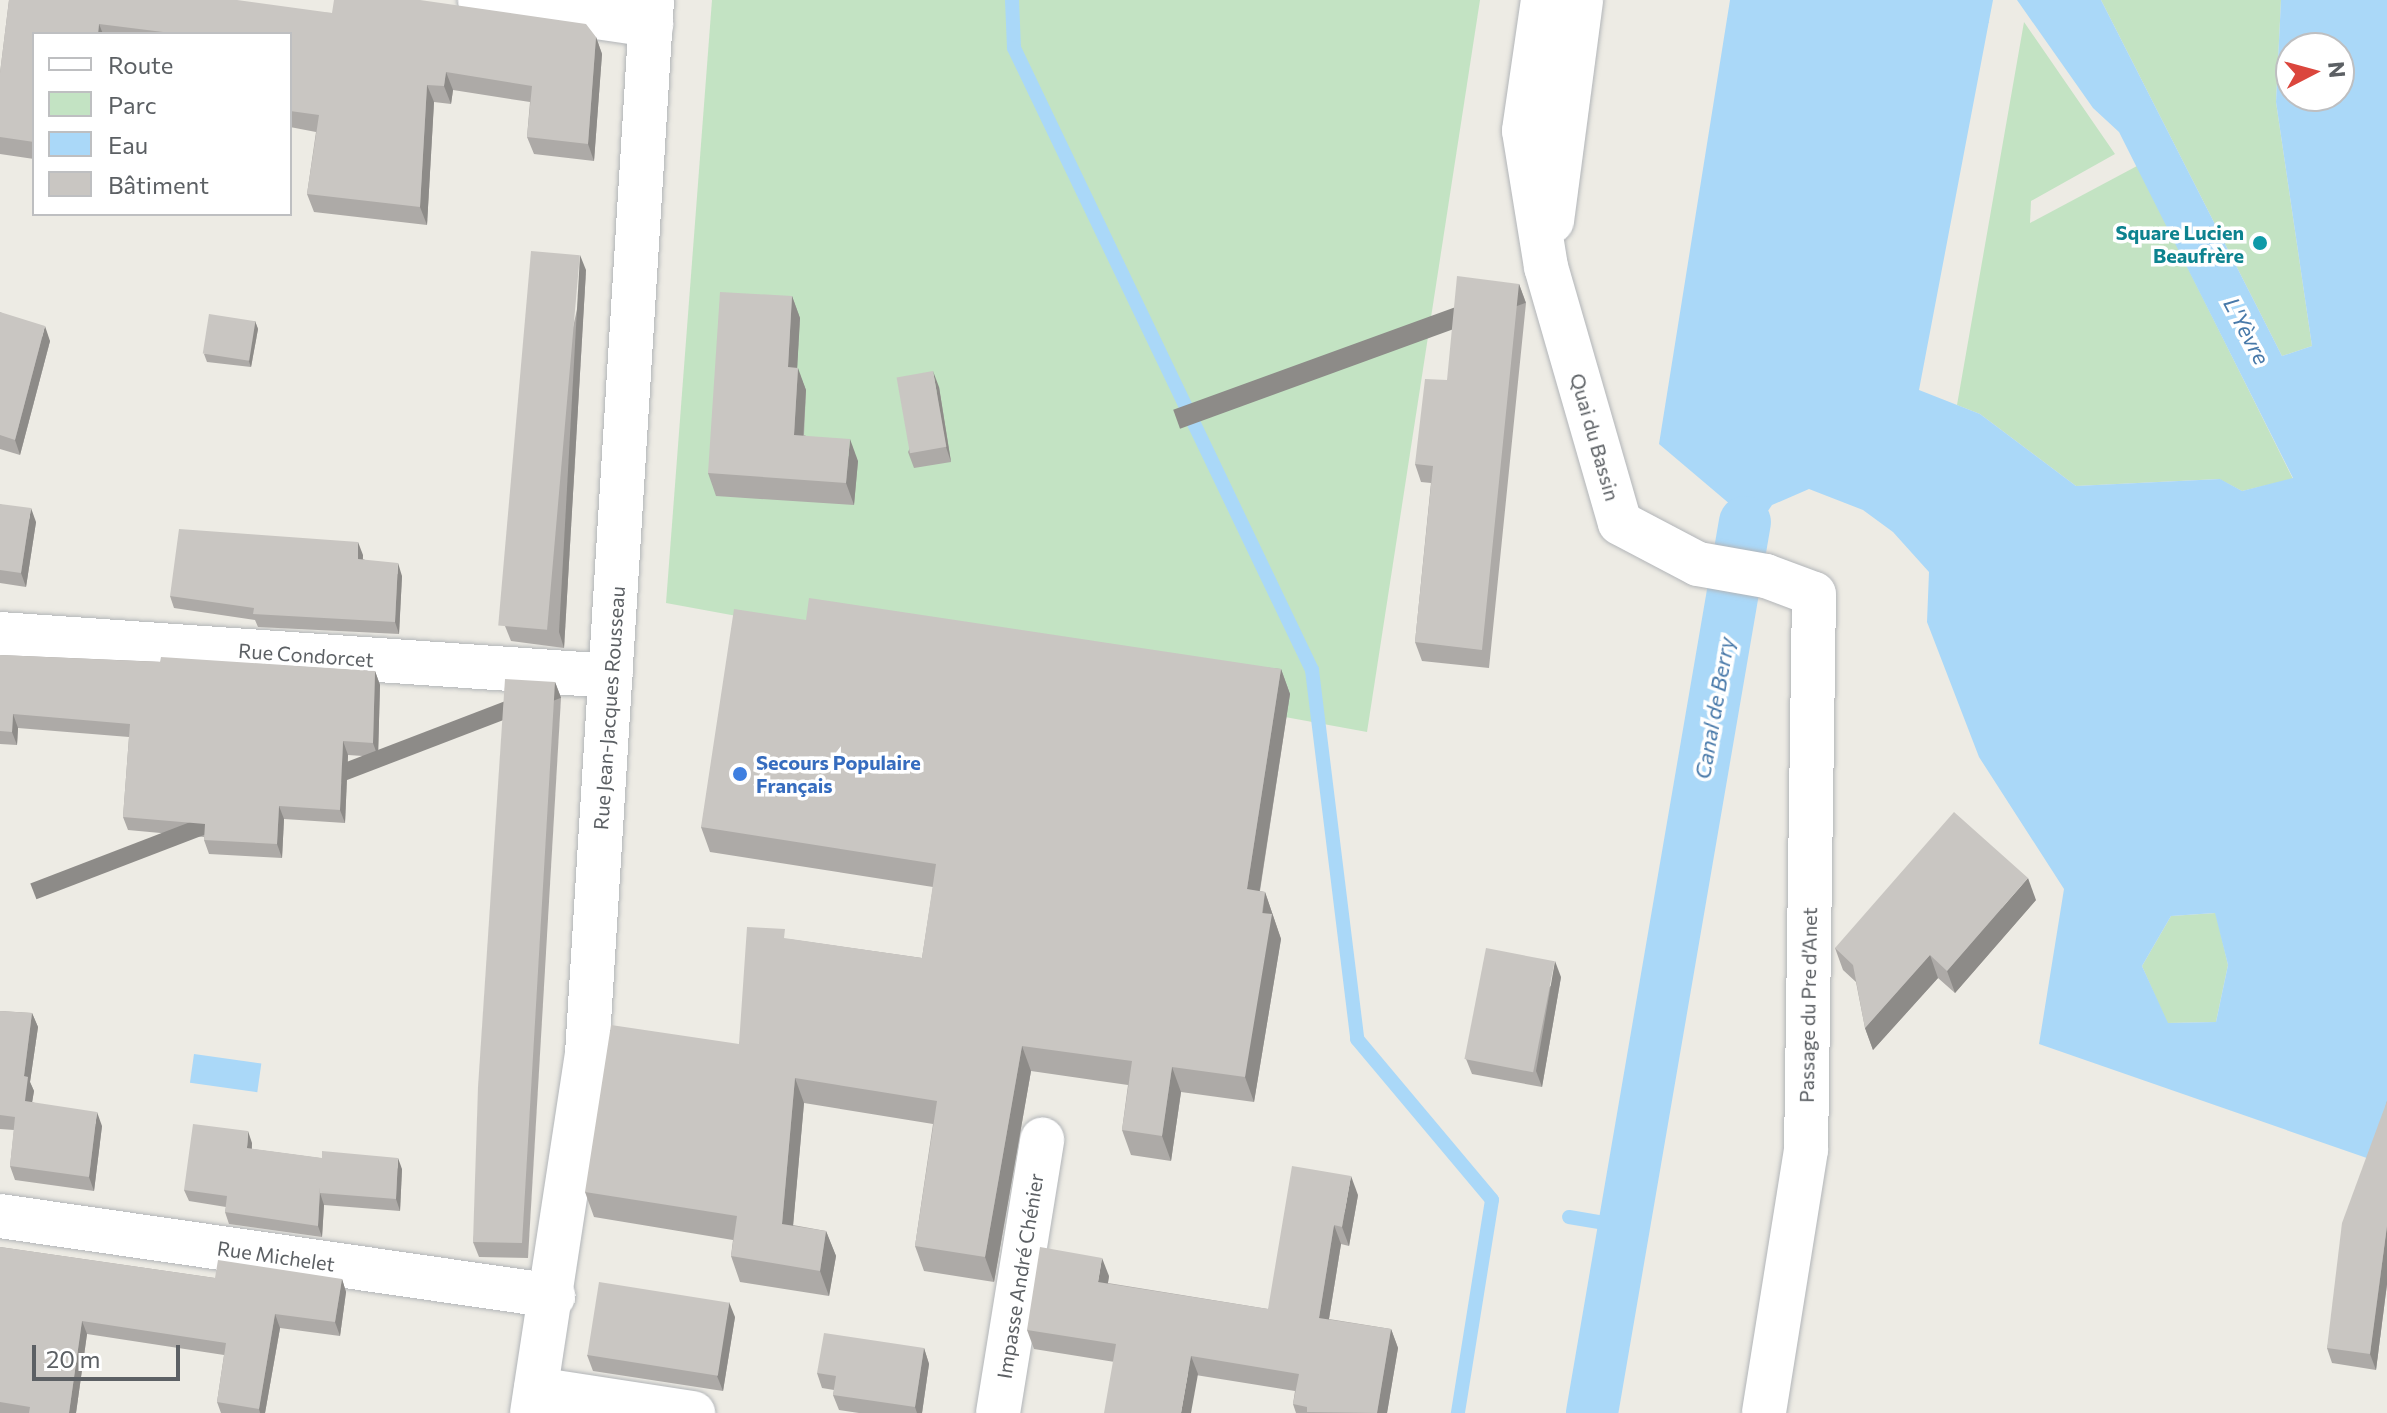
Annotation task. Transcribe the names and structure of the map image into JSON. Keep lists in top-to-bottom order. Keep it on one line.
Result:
{"streets":{"street":["Quai du Bassin","Rue Condorcet","Rue Jean-Jacques Rousseau","Passage du Pre d’Anet","Rue Michelet","Impasse André Chénier"]},"crossings":[["Quai du Bassin","Passage du Pre d’Anet"],["Rue Condorcet","Rue Jean-Jacques Rousseau"],["Rue Jean-Jacques Rousseau","Rue Michelet"]],"water":["L'Yèvre","Canal de Berry"],"places":["Square Lucien Beaufrère","Secours Populaire Français"],"legend":["Route","Parc","Eau","Bâtiment"],"scale_bar":"20 m","north":"right"}
